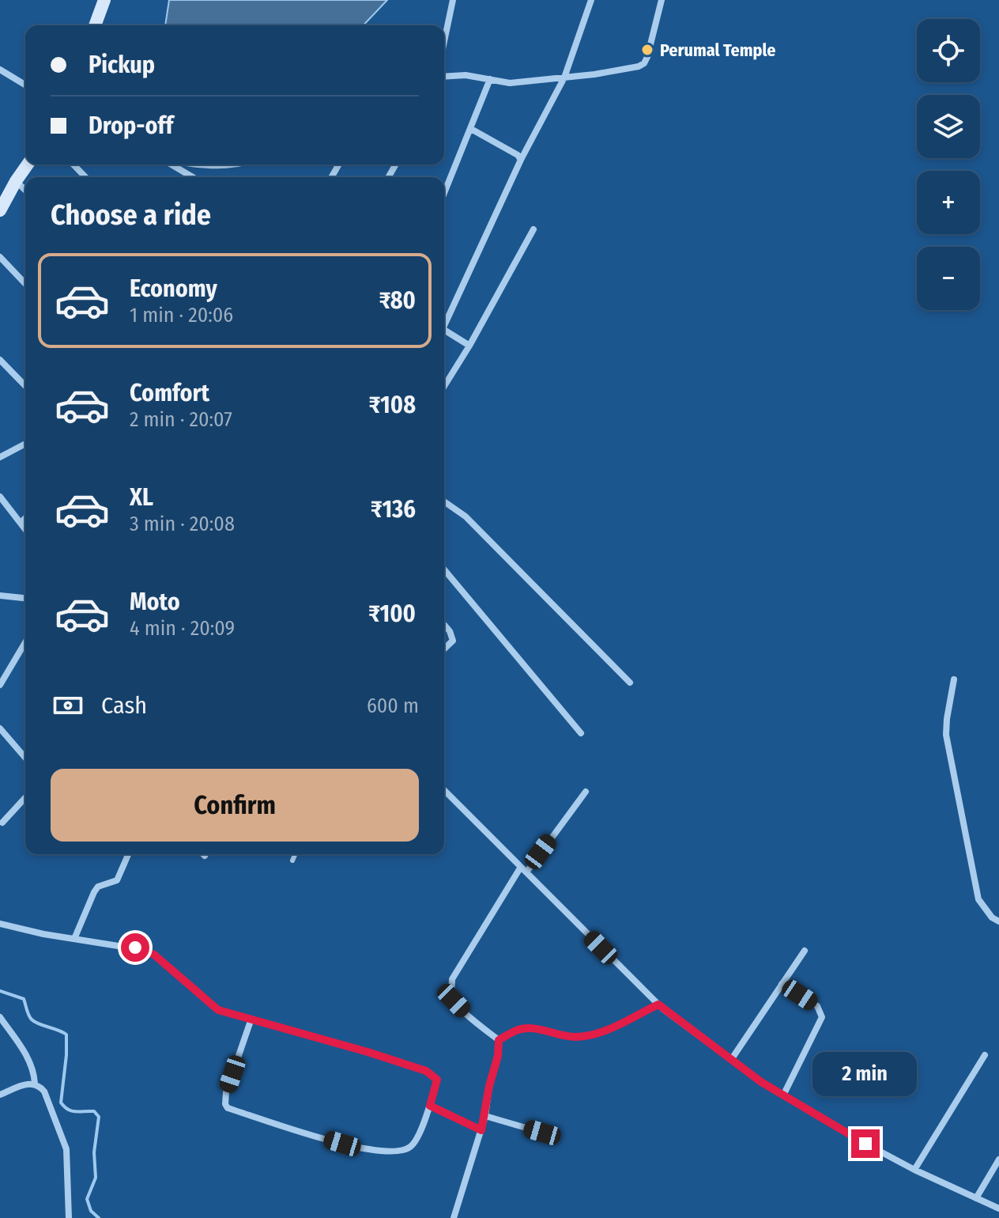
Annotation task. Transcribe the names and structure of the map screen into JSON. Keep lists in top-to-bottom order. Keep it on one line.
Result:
{"places":["Perumal Temple"],"page":{"map_buttons":["+","−"],"banner":["Pickup","Drop-off"],"heading":"Choose a ride","list":[{"name":"Economy","note":"1 min · 20:06","value":"₹80"},{"name":"Comfort","note":"2 min · 20:07","value":"₹108"},{"name":"XL","note":"3 min · 20:08","value":"₹136"},{"name":"Moto","note":"4 min · 20:09","value":"₹100"}],"pay":["Cash","600 m"],"buttons":"Confirm","bubble":"2 min"}}
